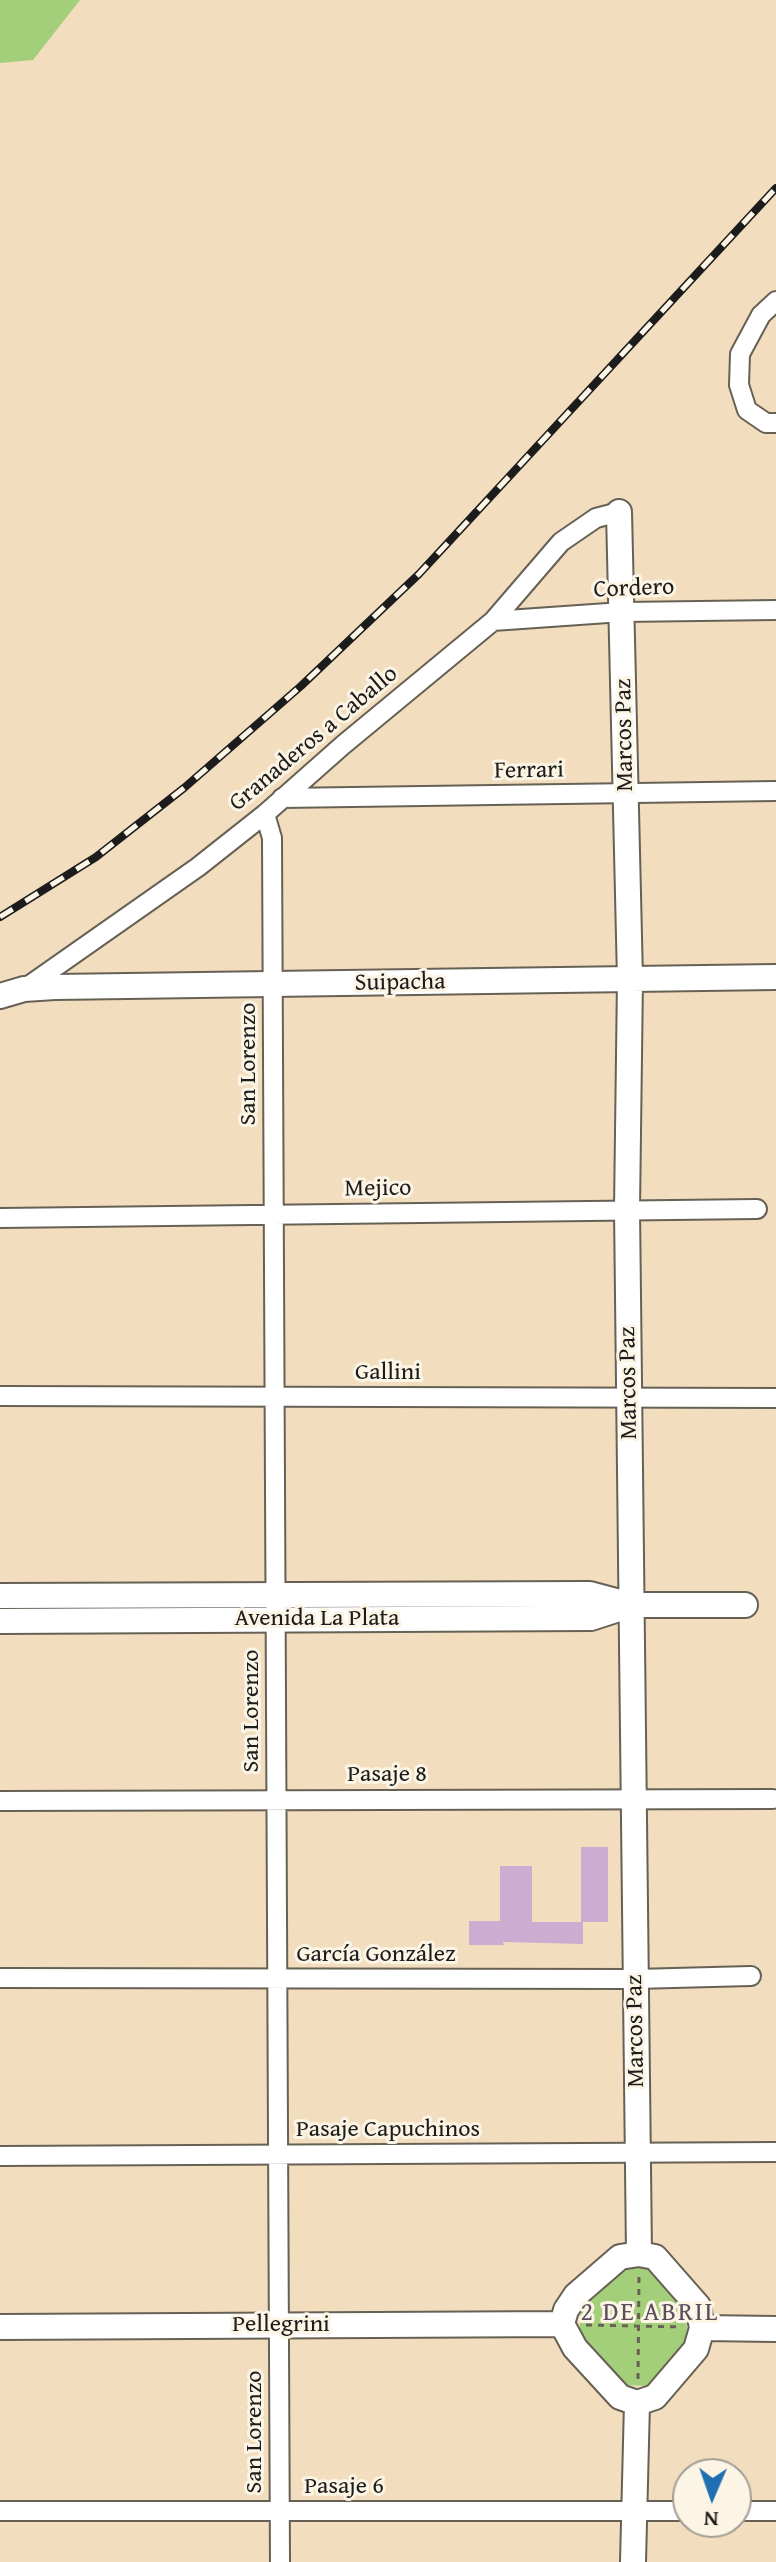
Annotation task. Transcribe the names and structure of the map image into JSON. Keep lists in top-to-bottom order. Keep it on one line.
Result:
{"streets":{"street":["Cordero","Marcos Paz","Granaderos a Caballo","Ferrari","Suipacha","San Lorenzo","Mejico","Gallini","Avenida La Plata","Pasaje 8","García González","Pasaje Capuchinos","Pellegrini","Pasaje 6"]},"crossings":[["Cordero","Marcos Paz"],["Cordero","Granaderos a Caballo"],["Marcos Paz","Granaderos a Caballo"],["Marcos Paz","Ferrari"],["Marcos Paz","Suipacha"],["Marcos Paz","Mejico"],["Marcos Paz","Gallini"],["Marcos Paz","Avenida La Plata"],["Marcos Paz","Pasaje 8"],["Marcos Paz","García González"],["Marcos Paz","Pasaje Capuchinos"],["Granaderos a Caballo","Ferrari"],["Granaderos a Caballo","Suipacha"],["Granaderos a Caballo","San Lorenzo"],["Suipacha","San Lorenzo"],["San Lorenzo","Mejico"],["San Lorenzo","Gallini"],["San Lorenzo","Avenida La Plata"],["San Lorenzo","Pasaje 8"],["San Lorenzo","García González"],["San Lorenzo","Pasaje Capuchinos"],["San Lorenzo","Pellegrini"],["San Lorenzo","Pasaje 6"]],"districts":["2 DE ABRIL"],"north":"bottom"}
